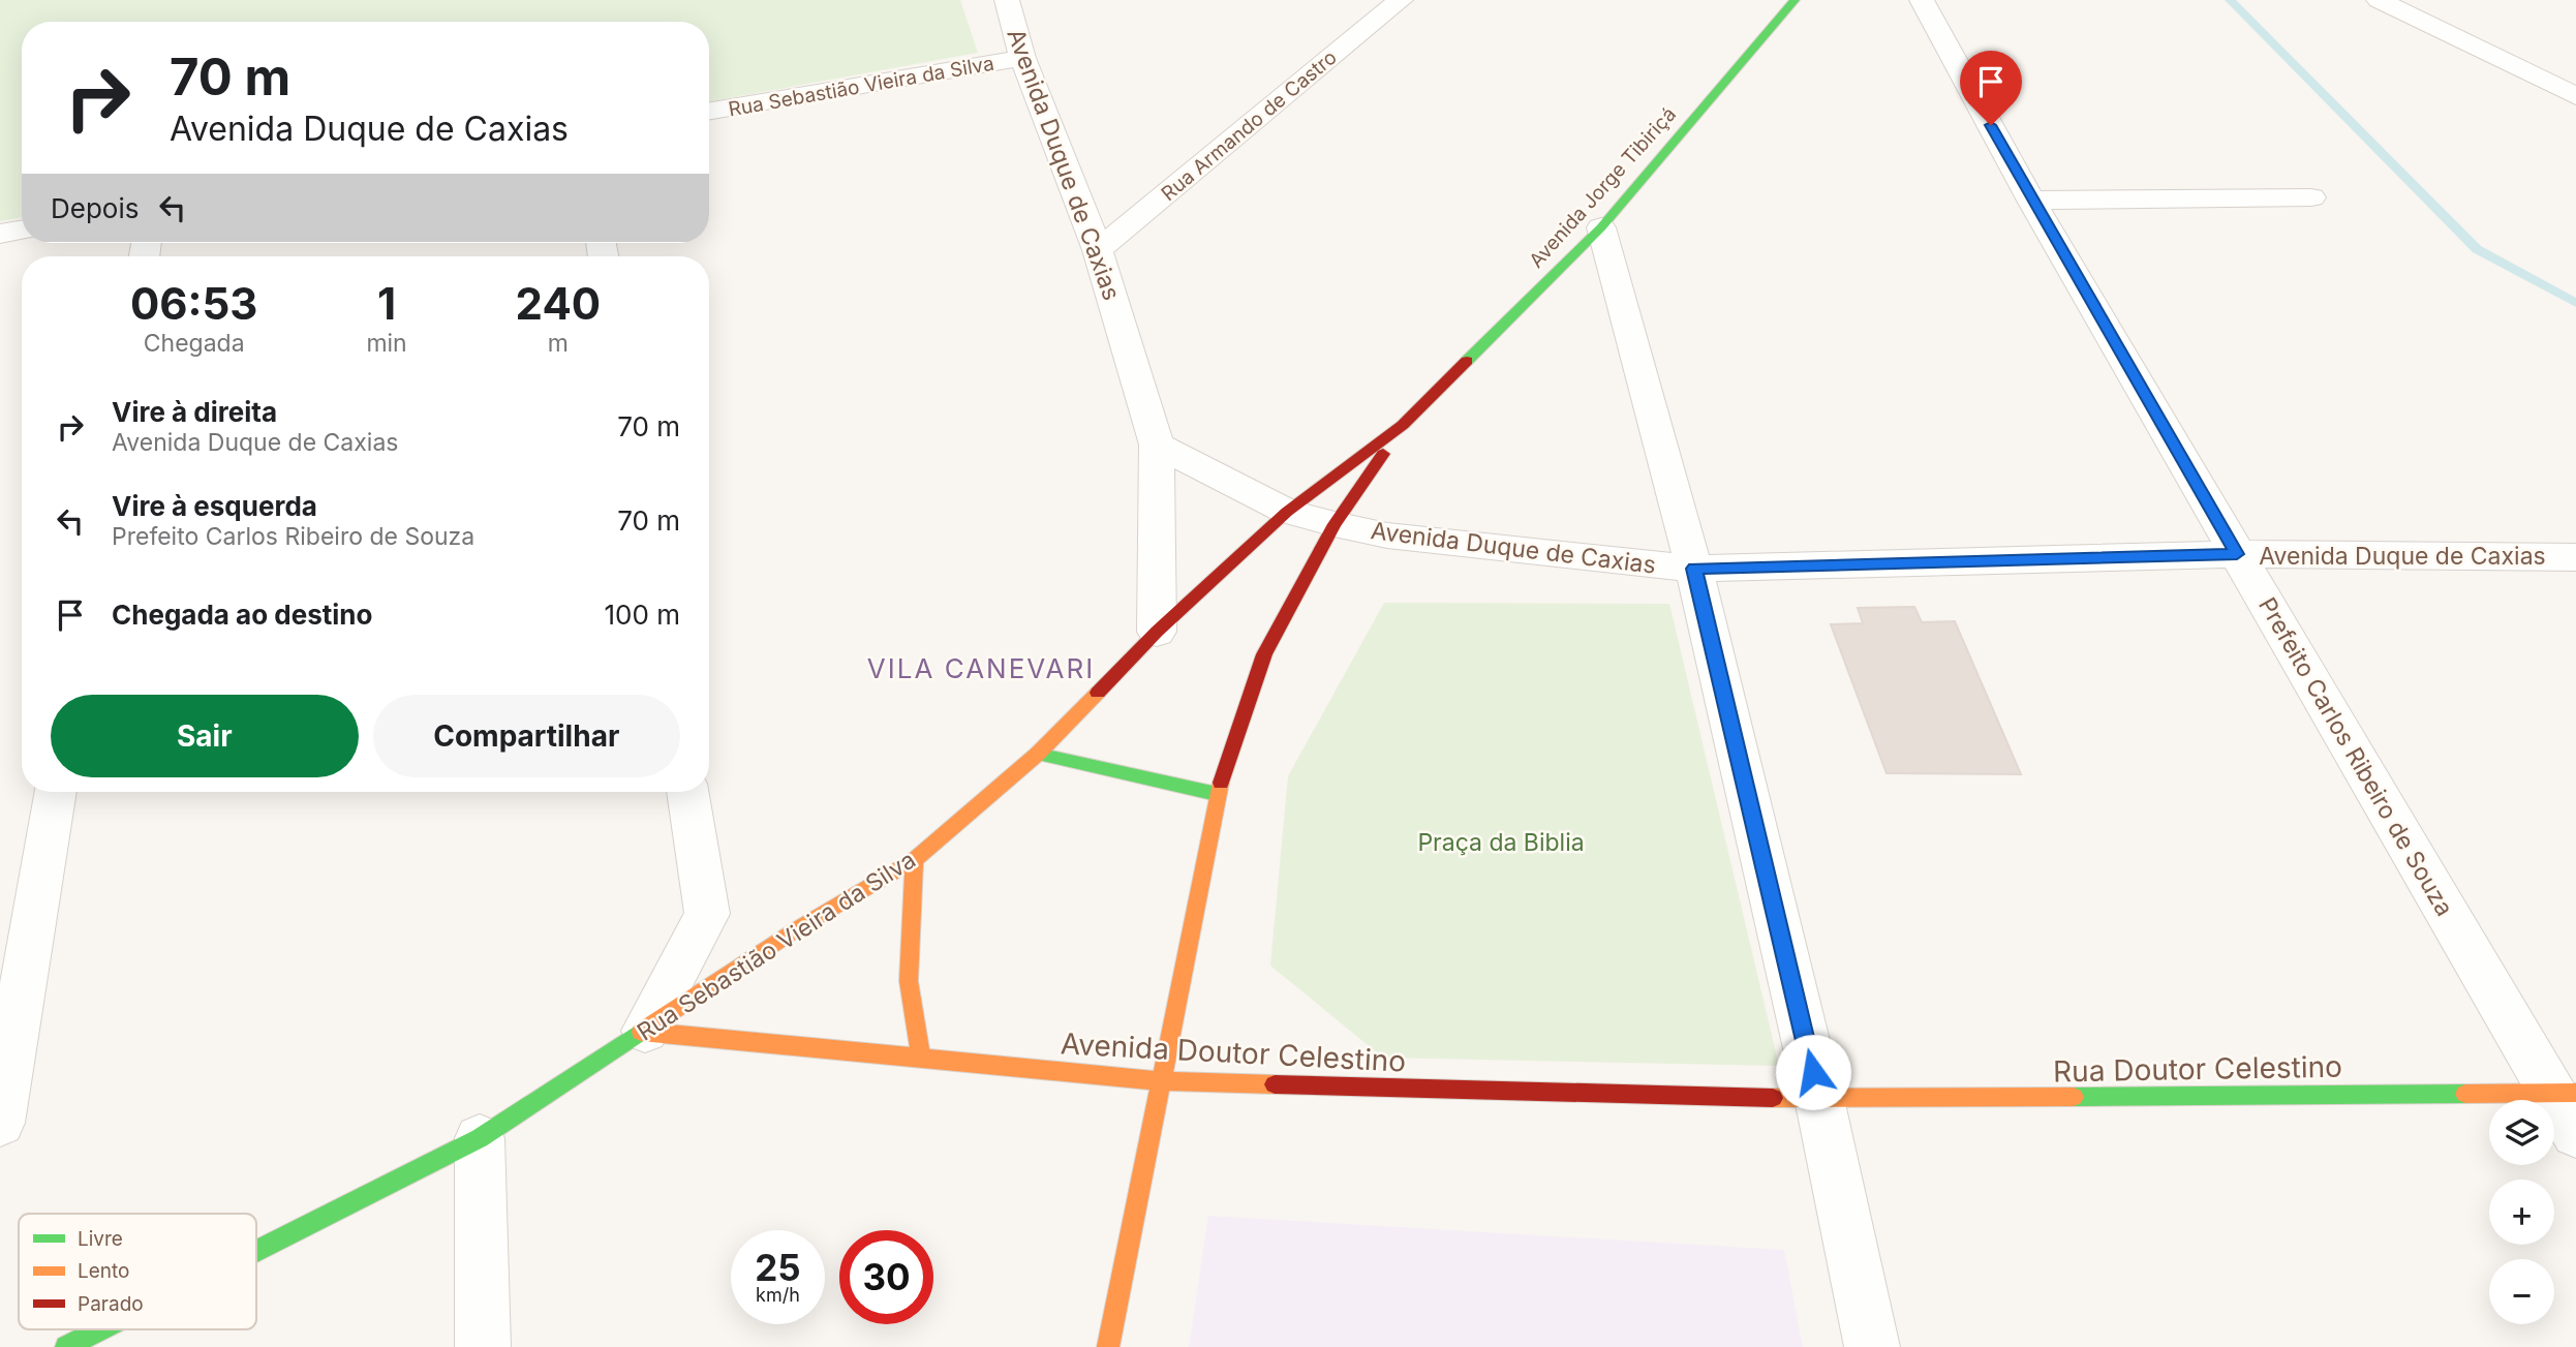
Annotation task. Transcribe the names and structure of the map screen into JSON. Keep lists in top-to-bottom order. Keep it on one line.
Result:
{"streets":{"street":["Rua Sebastião Vieira da Silva","Rua Armando de Castro","Avenida Duque de Caxias","Avenida Jorge Tibiriçá","Prefeito Carlos Ribeiro de Souza","Avenida Doutor Celestino","Rua Doutor Celestino"]},"crossings":[["Rua Sebastião Vieira da Silva","Avenida Duque de Caxias"],["Rua Sebastião Vieira da Silva","Avenida Jorge Tibiriçá"],["Rua Sebastião Vieira da Silva","Avenida Doutor Celestino"],["Rua Armando de Castro","Avenida Duque de Caxias"],["Avenida Duque de Caxias","Prefeito Carlos Ribeiro de Souza"],["Prefeito Carlos Ribeiro de Souza","Rua Doutor Celestino"],["Avenida Doutor Celestino","Rua Doutor Celestino"]],"districts":["VILA CANEVARI"],"parks":["Praça da Biblia"],"legend":["Livre","Lento","Parado"],"page":{"turn":["70 m","Avenida Duque de Caxias"],"then":"Depois","eta":["06:53","Chegada","1","min","240","m"],"list":[{"name":"Vire à direita","note":"Avenida Duque de Caxias","value":"70 m"},{"name":"Vire à esquerda","note":"Prefeito Carlos Ribeiro de Souza","value":"70 m"},{"name":"Chegada ao destino","value":"100 m"}],"buttons":["Sair","Compartilhar"],"map_buttons":["+","−"],"speed":"25 km/h","limit":"30"}}
